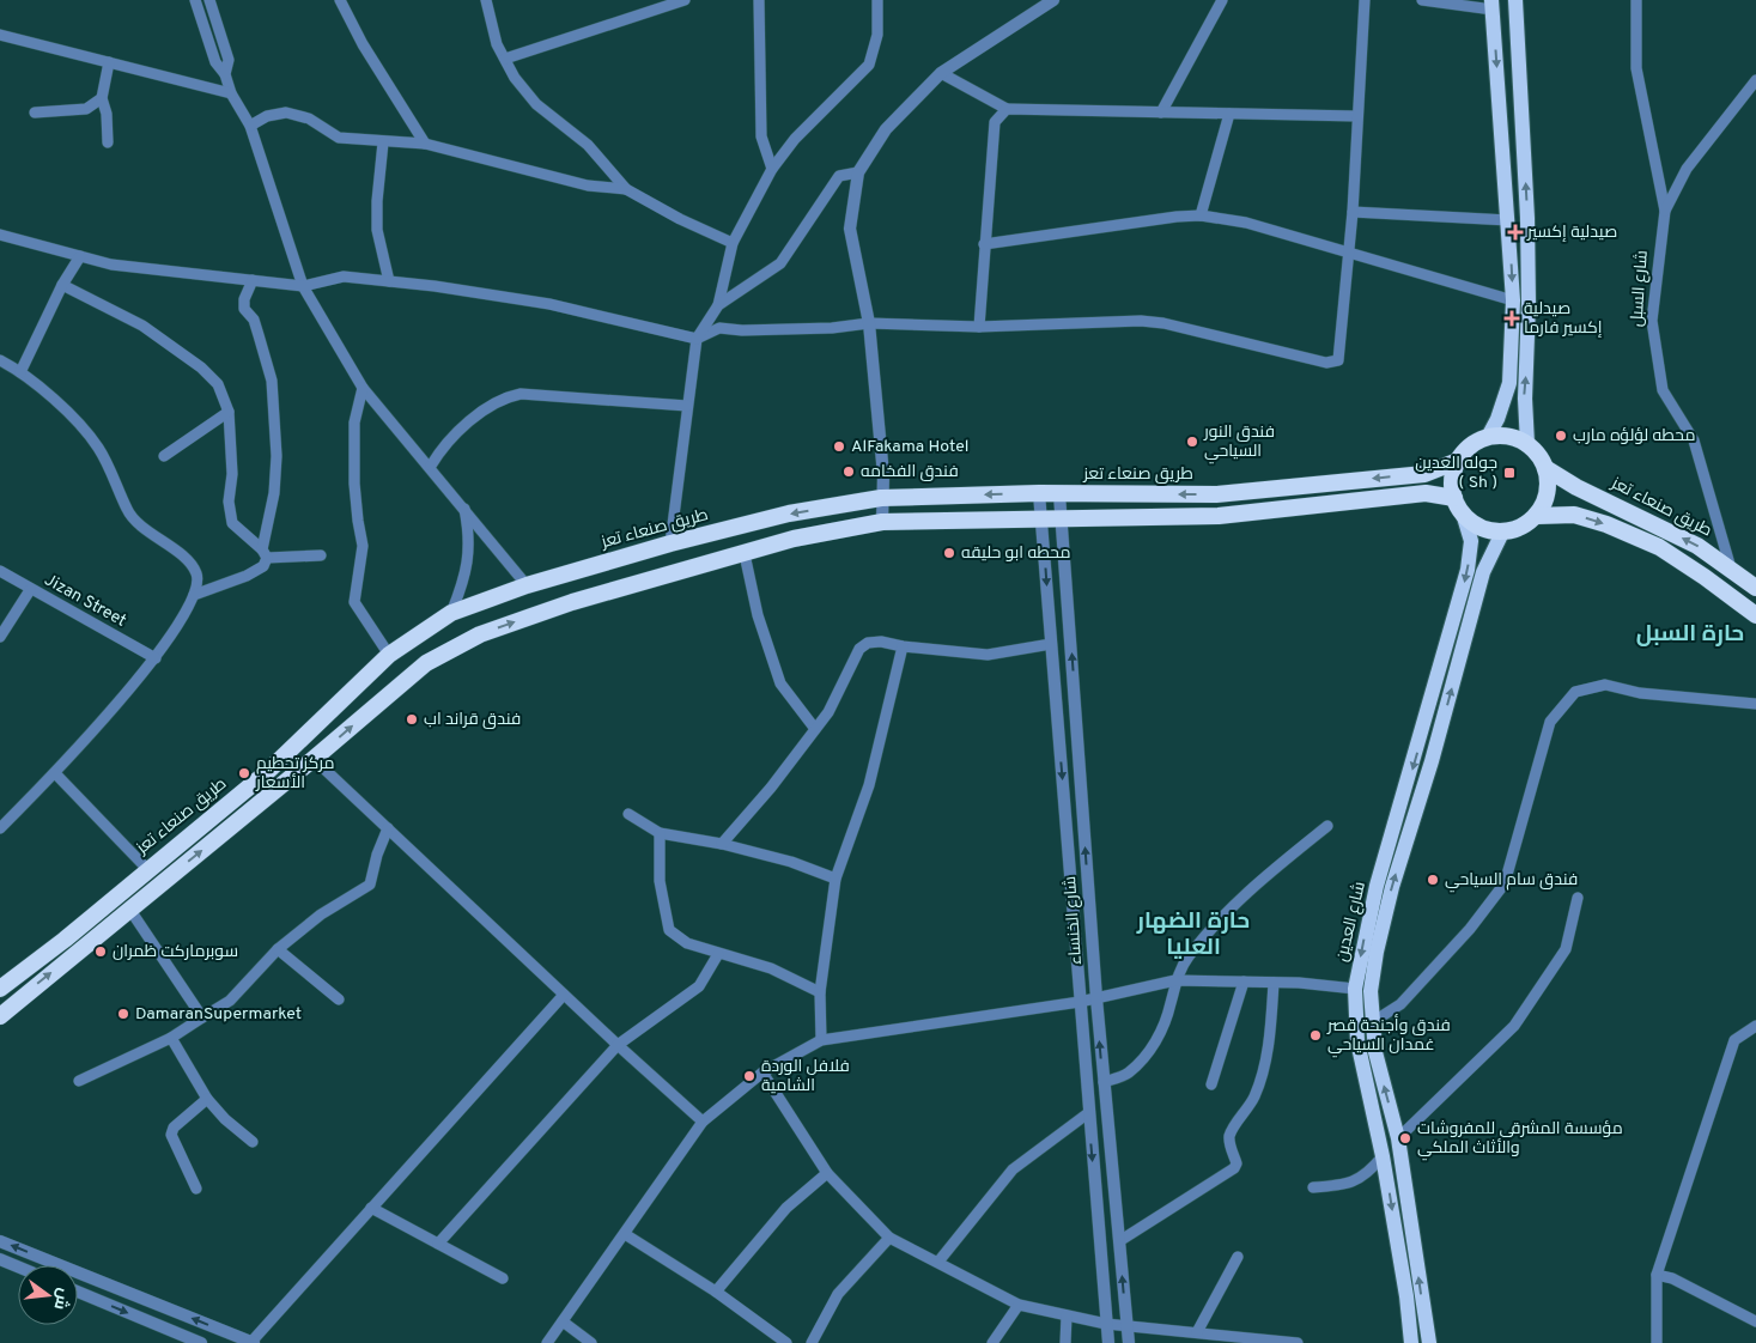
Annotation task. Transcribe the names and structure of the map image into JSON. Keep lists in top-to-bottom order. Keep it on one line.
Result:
{"streets":{"highway":["طريق صنعاء تعز"],"main road":["شارع العدين"],"street":["شارع السبل","Jizan Street","شارع الخنساء"]},"crossings":[["شارع السبل","طريق صنعاء تعز"],["طريق صنعاء تعز","شارع الخنساء"],["طريق صنعاء تعز","شارع العدين"]],"districts":["حارة السبل","حارة الضهار العليا"],"places":{"health":["صيدلية إكسير","صيدلية إكسير فارما"],"other":["محطه لؤلؤه مارب","فندق النور السياحي","AlFakama Hotel","فندق الفخامه","محطه ابو حليقه","فندق قراند اب","مركز تحطيم الأسعار","فندق سام السياحي","سوبرماركت ظمران","DamaranSupermarket","فندق وأجنحة قصر غمدان السياحي","فلافل الوردة الشامية","مؤسسة المشرقي للمفروشات والأثاث الملكي"],"transit":["جوله العدين ( Sh )"]},"north":"right"}
